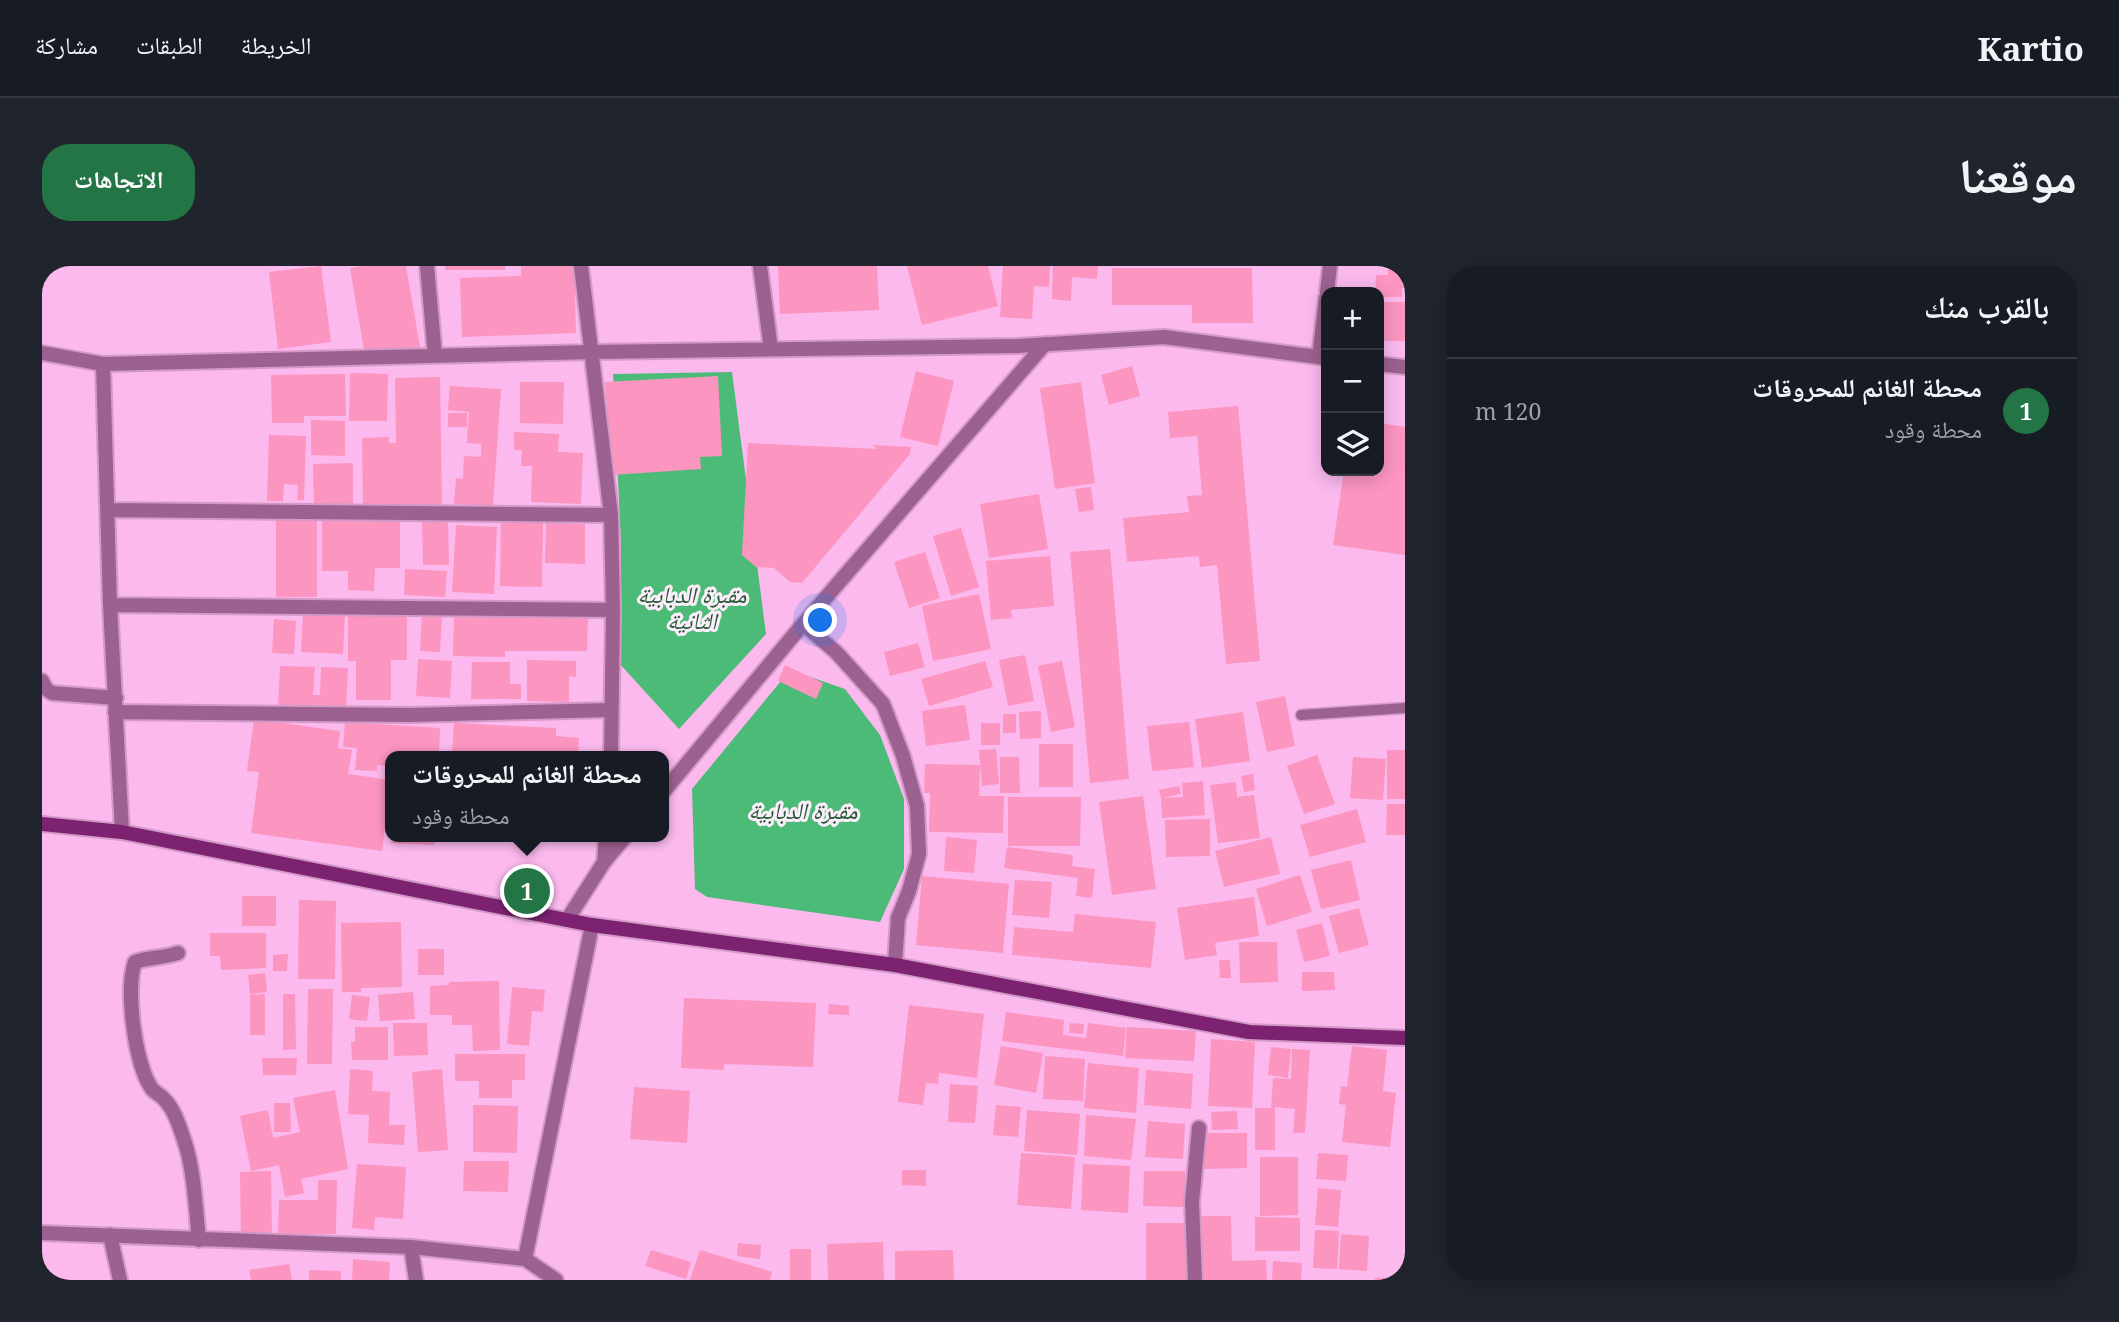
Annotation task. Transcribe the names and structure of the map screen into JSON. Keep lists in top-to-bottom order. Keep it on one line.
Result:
{"parks":["مقبرة الدبابية الثانية","مقبرة الدبابية"],"page":{"header":"Kartio","nav":["الخريطة","الطبقات","مشاركة"],"title":"موقعنا","buttons":"الاتجاهات","heading":"بالقرب منك","map_buttons":["+","−"],"list":[{"mark":"1","name":"محطة الغانم للمحروقات","note":"محطة وقود","value":"120 m"}],"popup":["محطة الغانم للمحروقات","محطة وقود"],"pins":"1"}}
